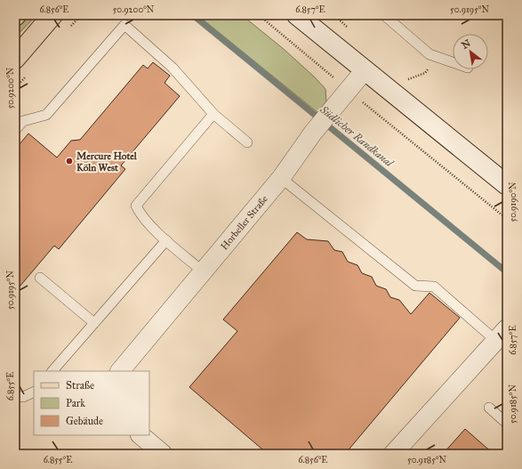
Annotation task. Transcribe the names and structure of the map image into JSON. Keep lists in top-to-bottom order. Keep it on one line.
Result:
{"streets":{"street":["Horbeller Straße"]},"water":["Südlicher Randkanal"],"places":["Mercure Hotel Köln West"],"legend":["Straße","Park","Gebäude"],"north":"top left","coordinates":["6.856°E","50.9200°N","6.857°E","50.9195°N","50.9190°N","6.855°E","50.9185°N"]}
